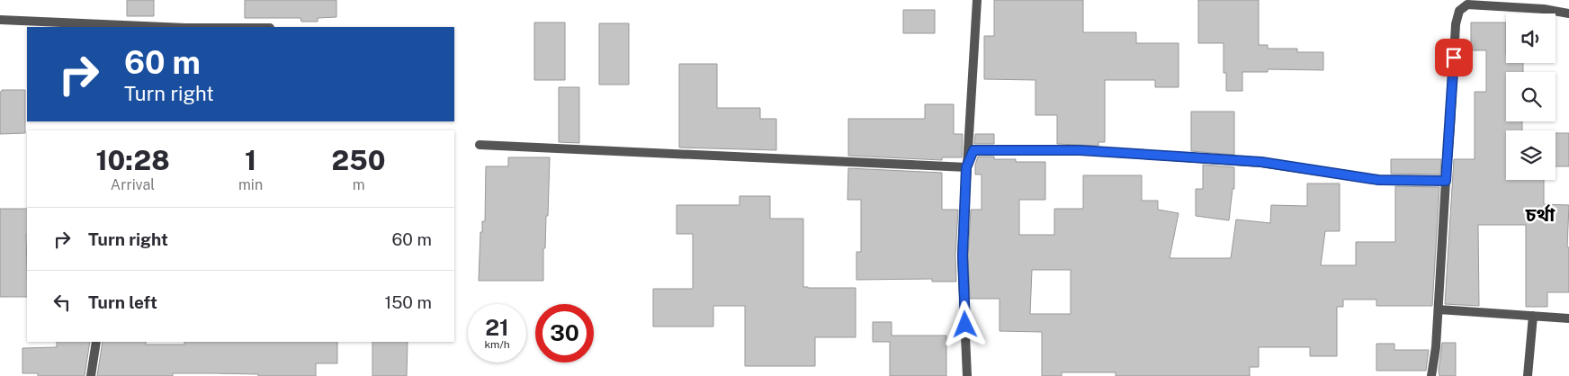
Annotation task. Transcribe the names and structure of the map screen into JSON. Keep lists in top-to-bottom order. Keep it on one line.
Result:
{"districts":["চর্থা"],"page":{"turn":["60 m","Turn right"],"eta":["10:28","Arrival","1","min","250","m"],"list":[{"name":"Turn right","value":"60 m"},{"name":"Turn left","value":"150 m"}],"speed":"21 km/h","limit":"30"}}
